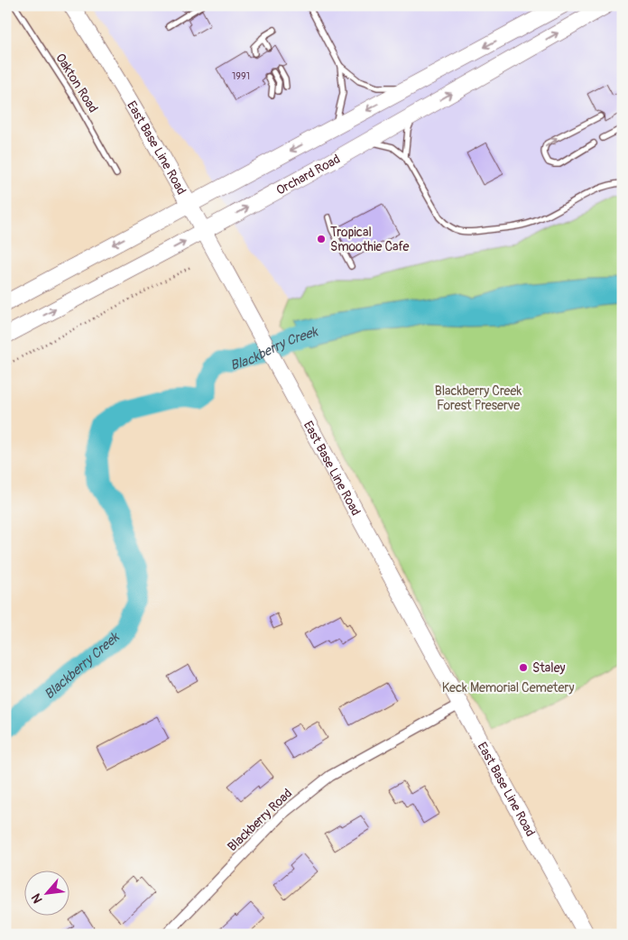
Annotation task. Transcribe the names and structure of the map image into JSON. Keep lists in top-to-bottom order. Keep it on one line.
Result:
{"streets":{"main road":["East Base Line Road","Orchard Road"],"street":["Blackberry Road"],"lane":["Oakton Road"]},"crossings":[["East Base Line Road","Orchard Road"],["East Base Line Road","Blackberry Road"]],"water":["Blackberry Creek"],"parks":["Blackberry Creek Forest Preserve","Keck Memorial Cemetery"],"places":["Tropical Smoothie Cafe","Staley"],"house_numbers":["1991"],"north":"bottom left"}
